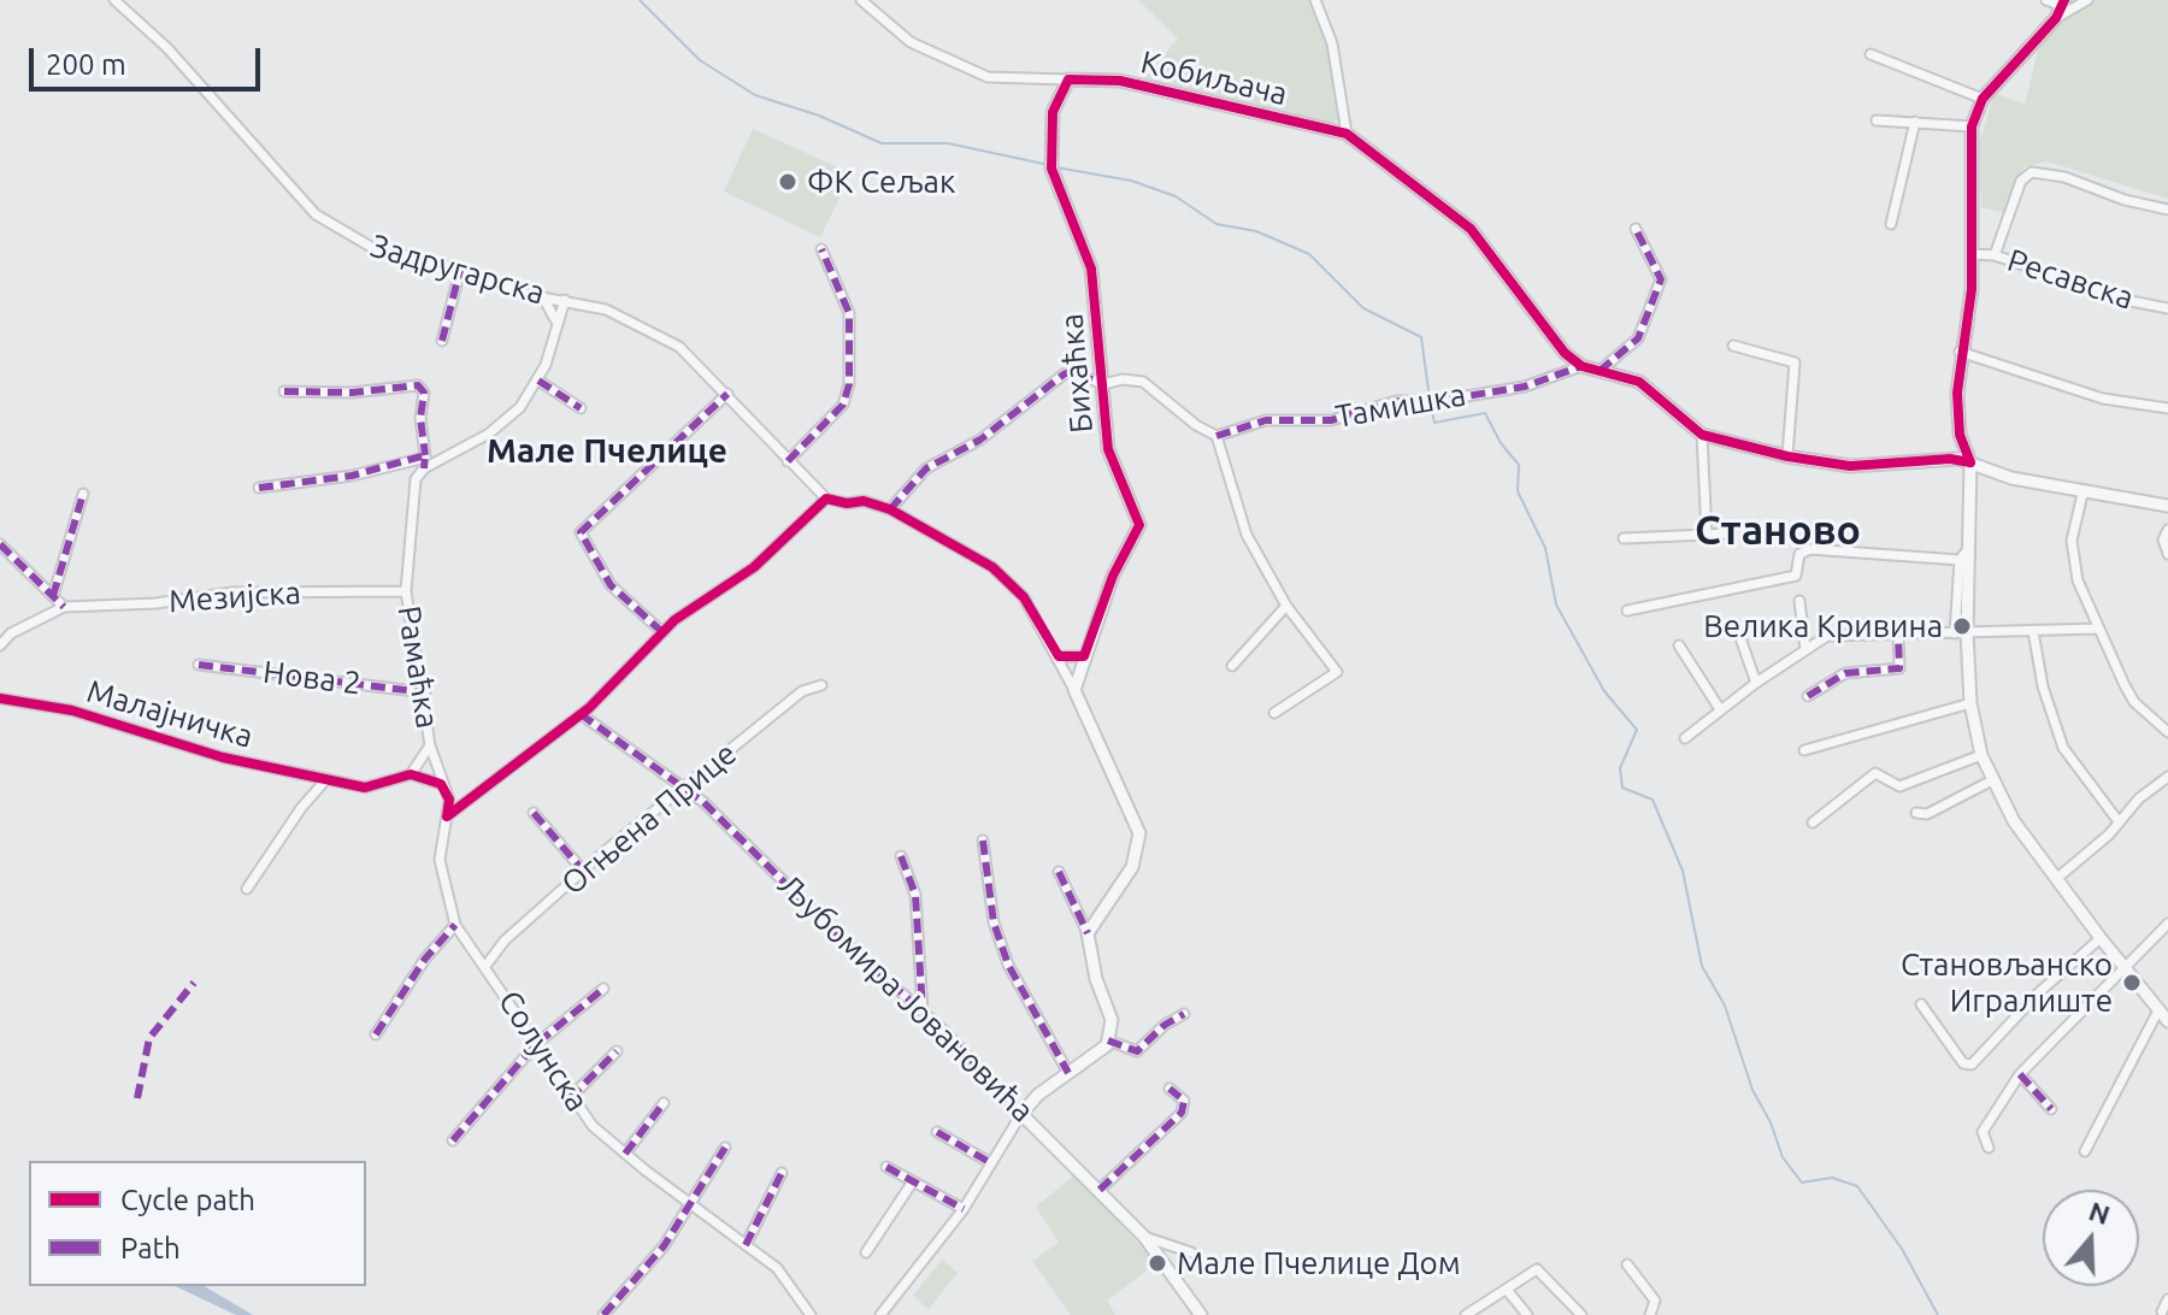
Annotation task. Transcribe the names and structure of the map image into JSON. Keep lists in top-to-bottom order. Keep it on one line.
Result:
{"streets":{"street":["Кобиљача","Задругарска","Ресавска","Бихаћка","Тамишка","Мезијска","Рамаћка","Нова 2","Малајничка","Огњена Прице","Љубомира Јовановића","Солунска"]},"crossings":[["Кобиљача","Бихаћка"],["Мезијска","Рамаћка"],["Рамаћка","Нова 2"],["Рамаћка","Солунска"],["Огњена Прице","Љубомира Јовановића"],["Огњена Прице","Солунска"]],"districts":["Мале Пчелице","Станово"],"places":["ФК Сељак","Велика Кривина","Становљанско Игралиште","Мале Пчелице Дом"],"legend":["Cycle path","Path"],"scale_bar":"200 m","north":"top"}
